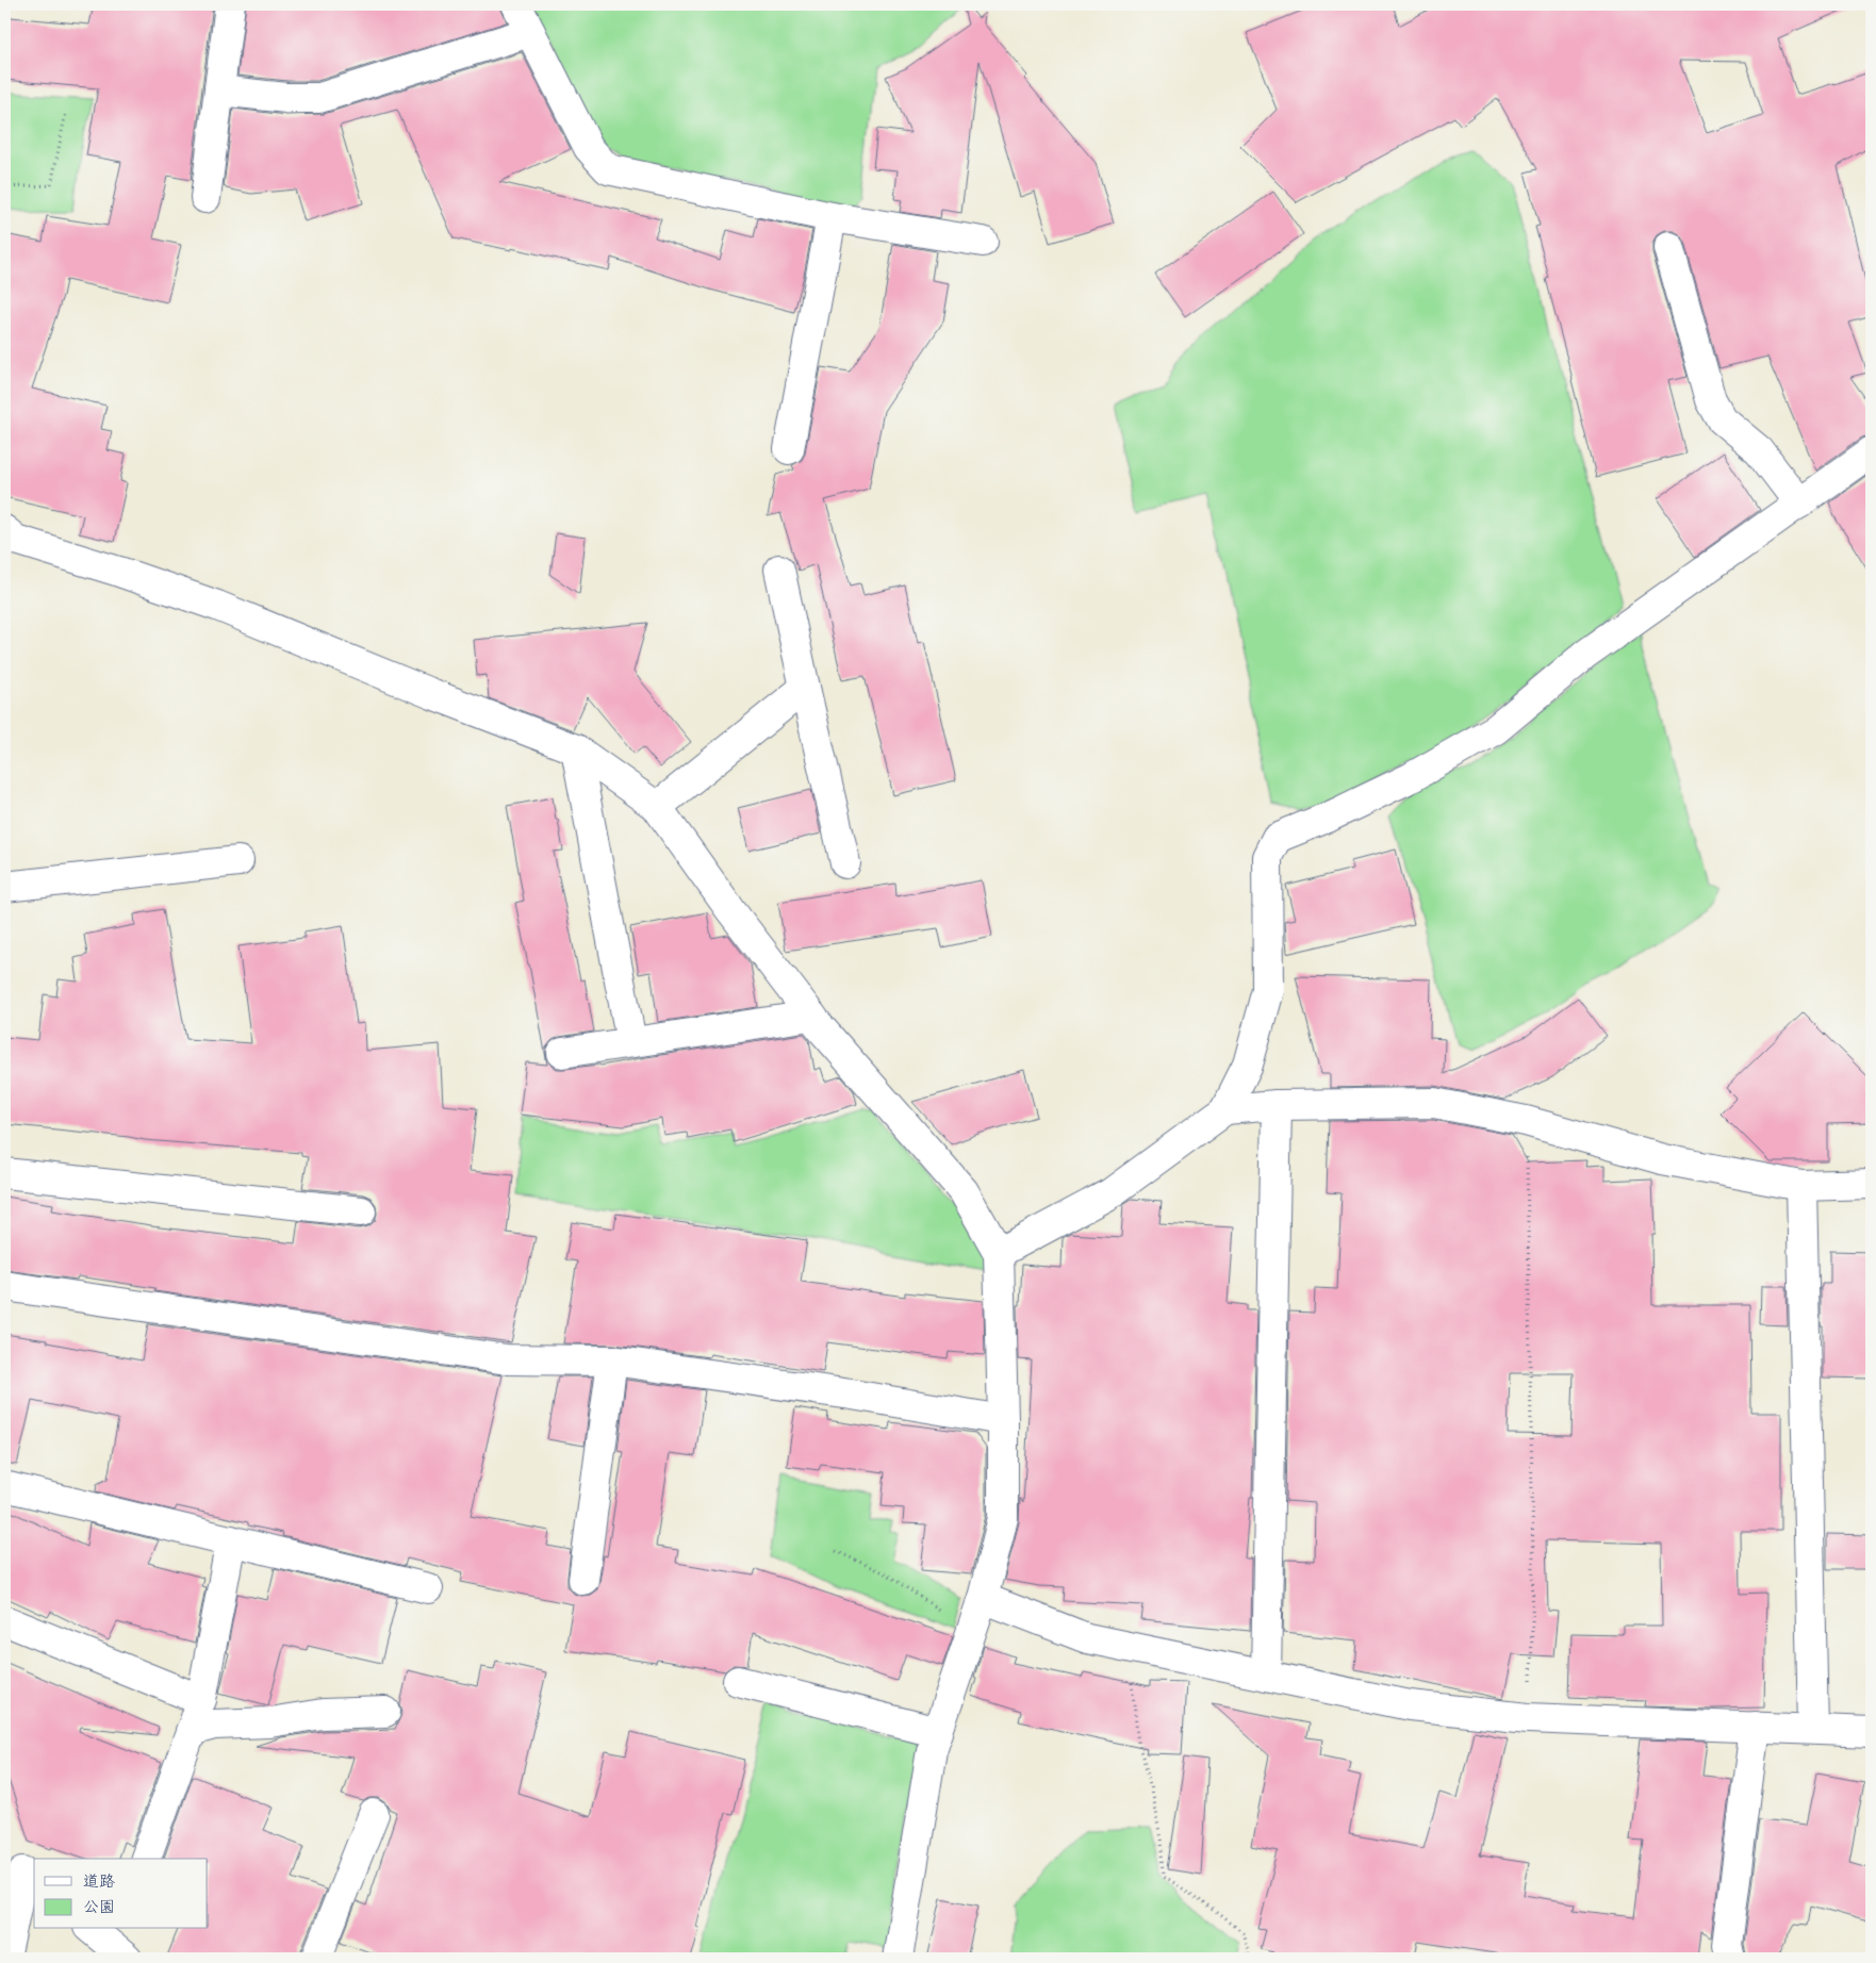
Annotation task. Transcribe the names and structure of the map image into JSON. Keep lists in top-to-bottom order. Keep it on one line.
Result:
{"legend":["道路","公園"]}
